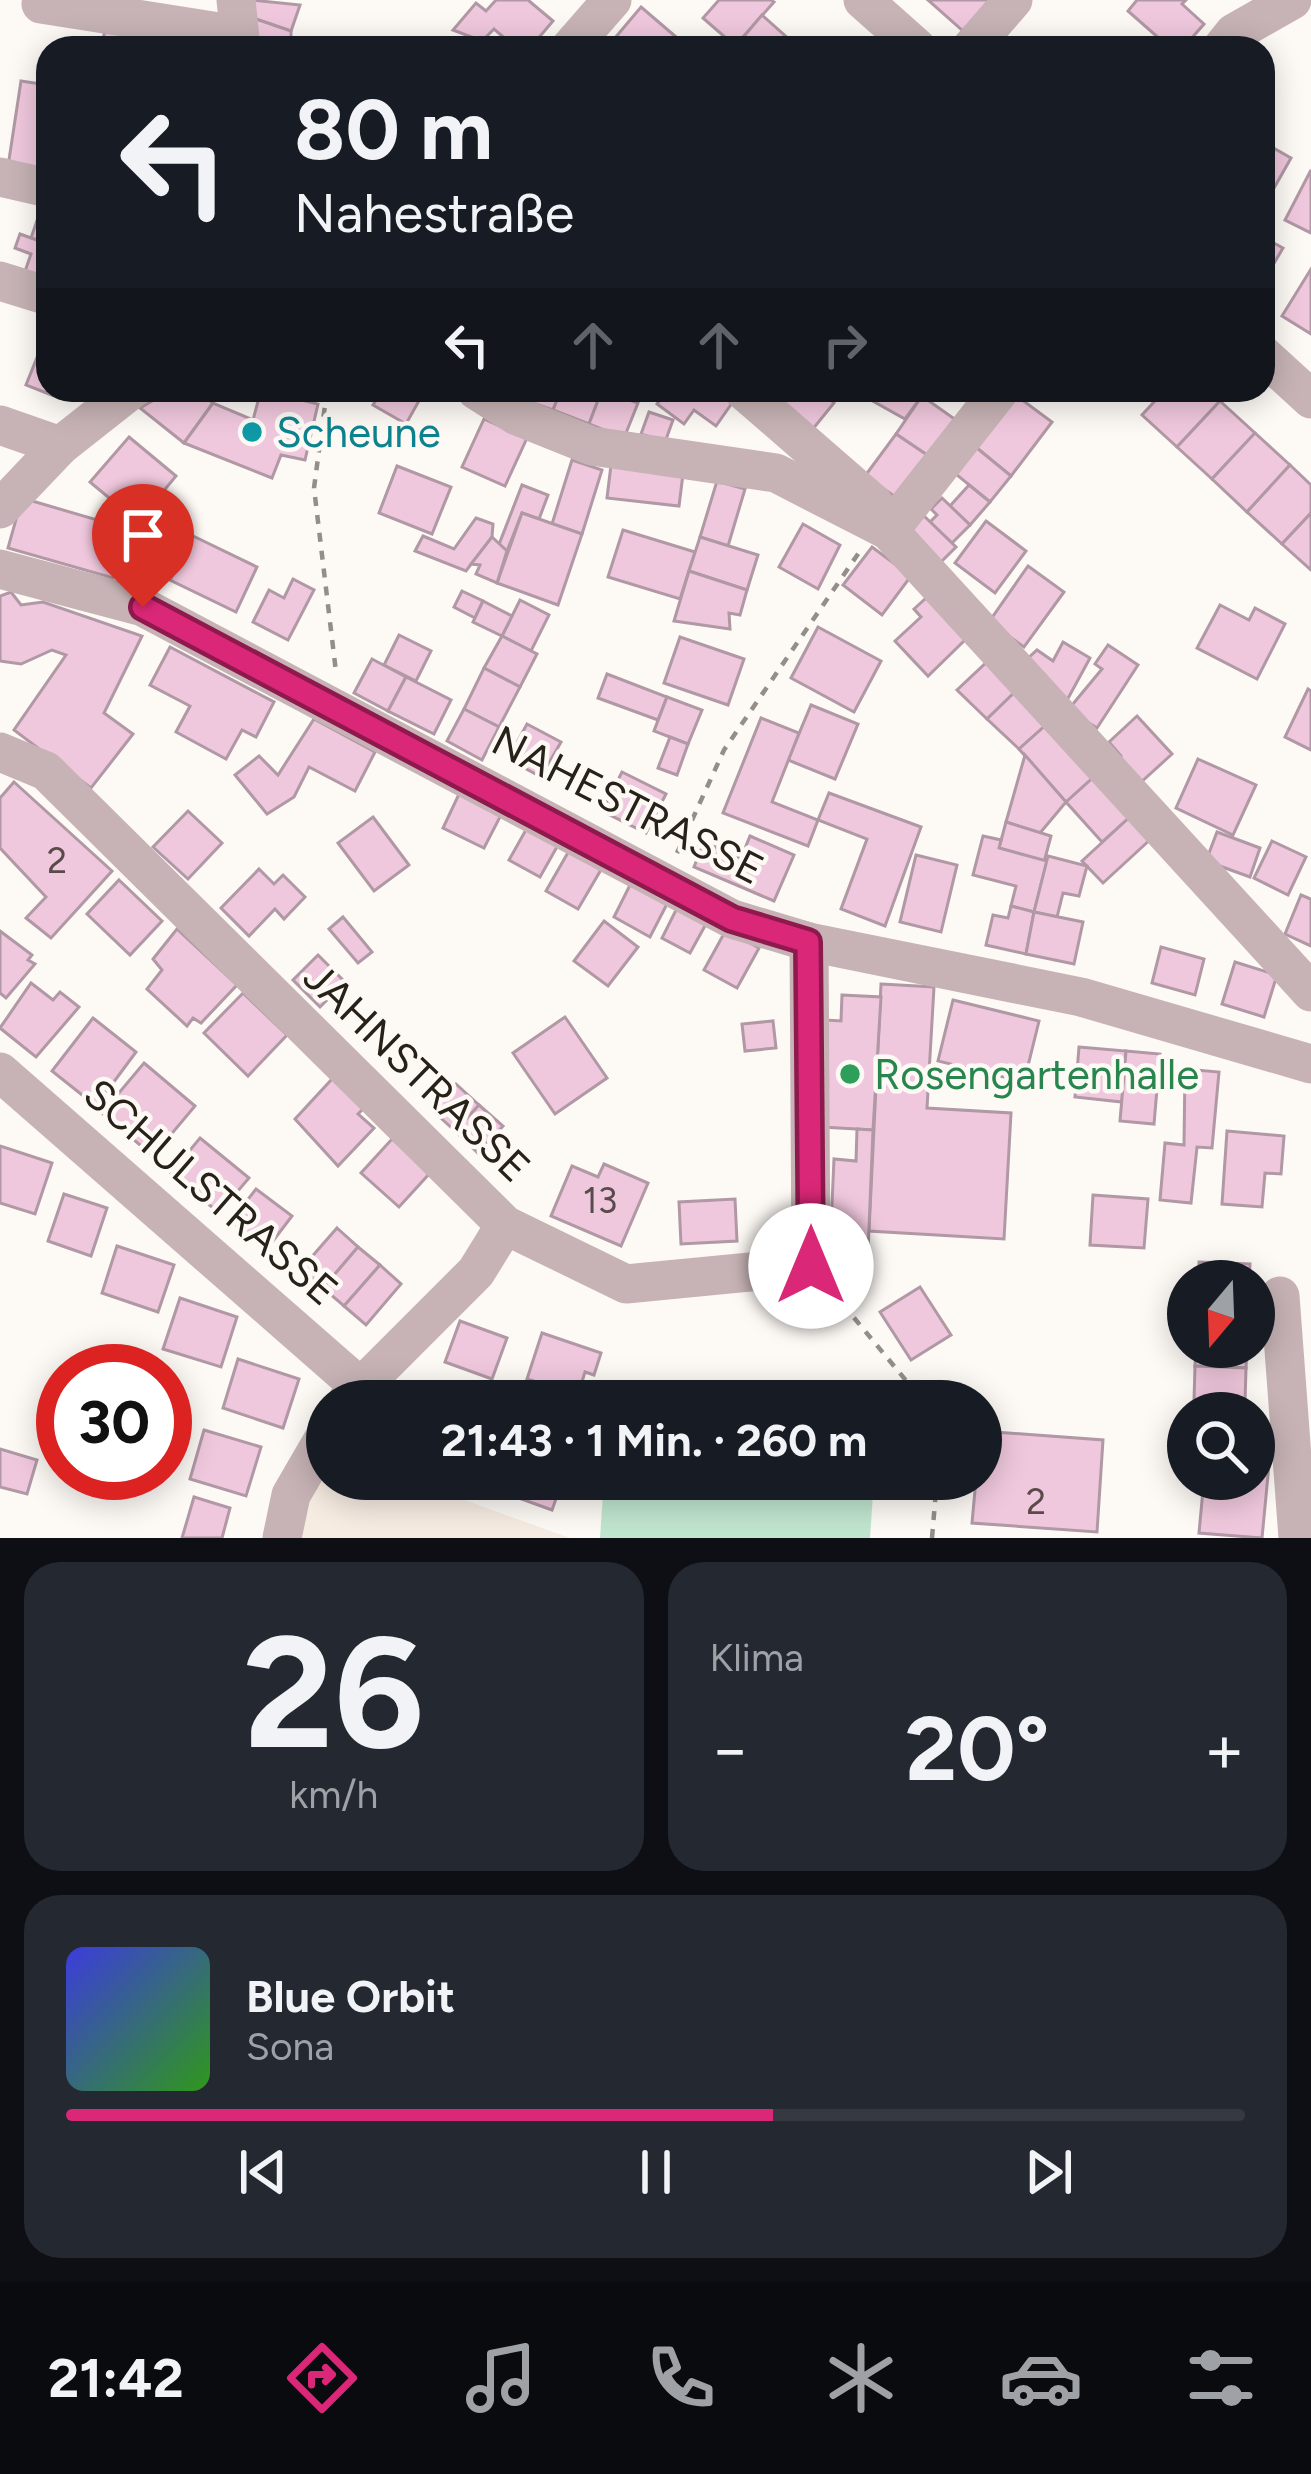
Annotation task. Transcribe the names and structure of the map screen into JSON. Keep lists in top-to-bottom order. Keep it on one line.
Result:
{"streets":{"street":["NAHESTRASSE","JAHNSTRASSE","SCHULSTRASSE"]},"crossings":[["JAHNSTRASSE","SCHULSTRASSE"]],"places":["Scheune","Rosengartenhalle"],"house_numbers":["2","13","2"],"north":"bottom","page":{"turn":["80 m","Nahestraße"],"limit":"30","trip":"21:43 · 1 Min. · 260 m","tile":[["26","km/h"],"Klima"],"heat":["−","20°","+"],"song":["Blue Orbit","Sona"],"tabs":"21:42"}}
